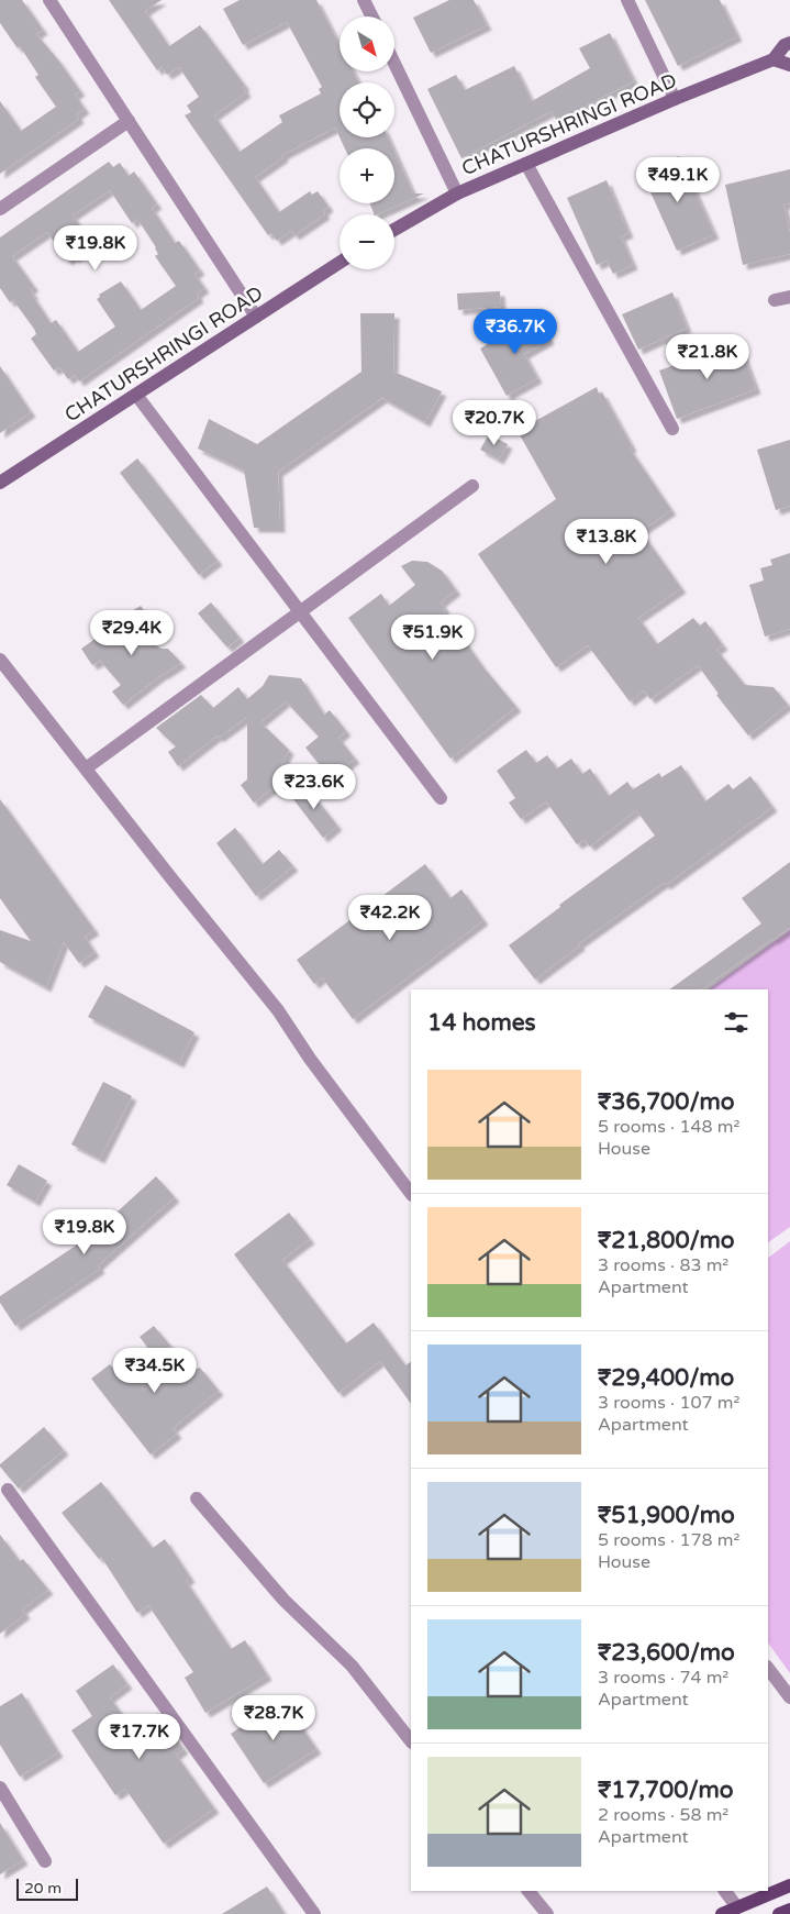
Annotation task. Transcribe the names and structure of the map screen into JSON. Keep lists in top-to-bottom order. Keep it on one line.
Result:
{"streets":{"street":["CHATURSHRINGI ROAD"]},"scale_bar":"20 m","north":"bottom right","page":{"map_buttons":["+","−"],"price":["₹49.1K","₹19.8K","₹36.7K","₹21.8K","₹20.7K","₹13.8K","₹29.4K","₹51.9K","₹23.6K","₹42.2K","₹19.8K","₹34.5K","₹28.7K","₹17.7K"],"heading":"14 homes","list":[{"name":"₹36,700/mo","note":"5 rooms · 148 m² · House"},{"name":"₹21,800/mo","note":"3 rooms · 83 m² · Apartment"},{"name":"₹29,400/mo","note":"3 rooms · 107 m² · Apartment"},{"name":"₹51,900/mo","note":"5 rooms · 178 m² · House"},{"name":"₹23,600/mo","note":"3 rooms · 74 m² · Apartment"},{"name":"₹17,700/mo","note":"2 rooms · 58 m² · Apartment"}],"scale":"20 m"}}
